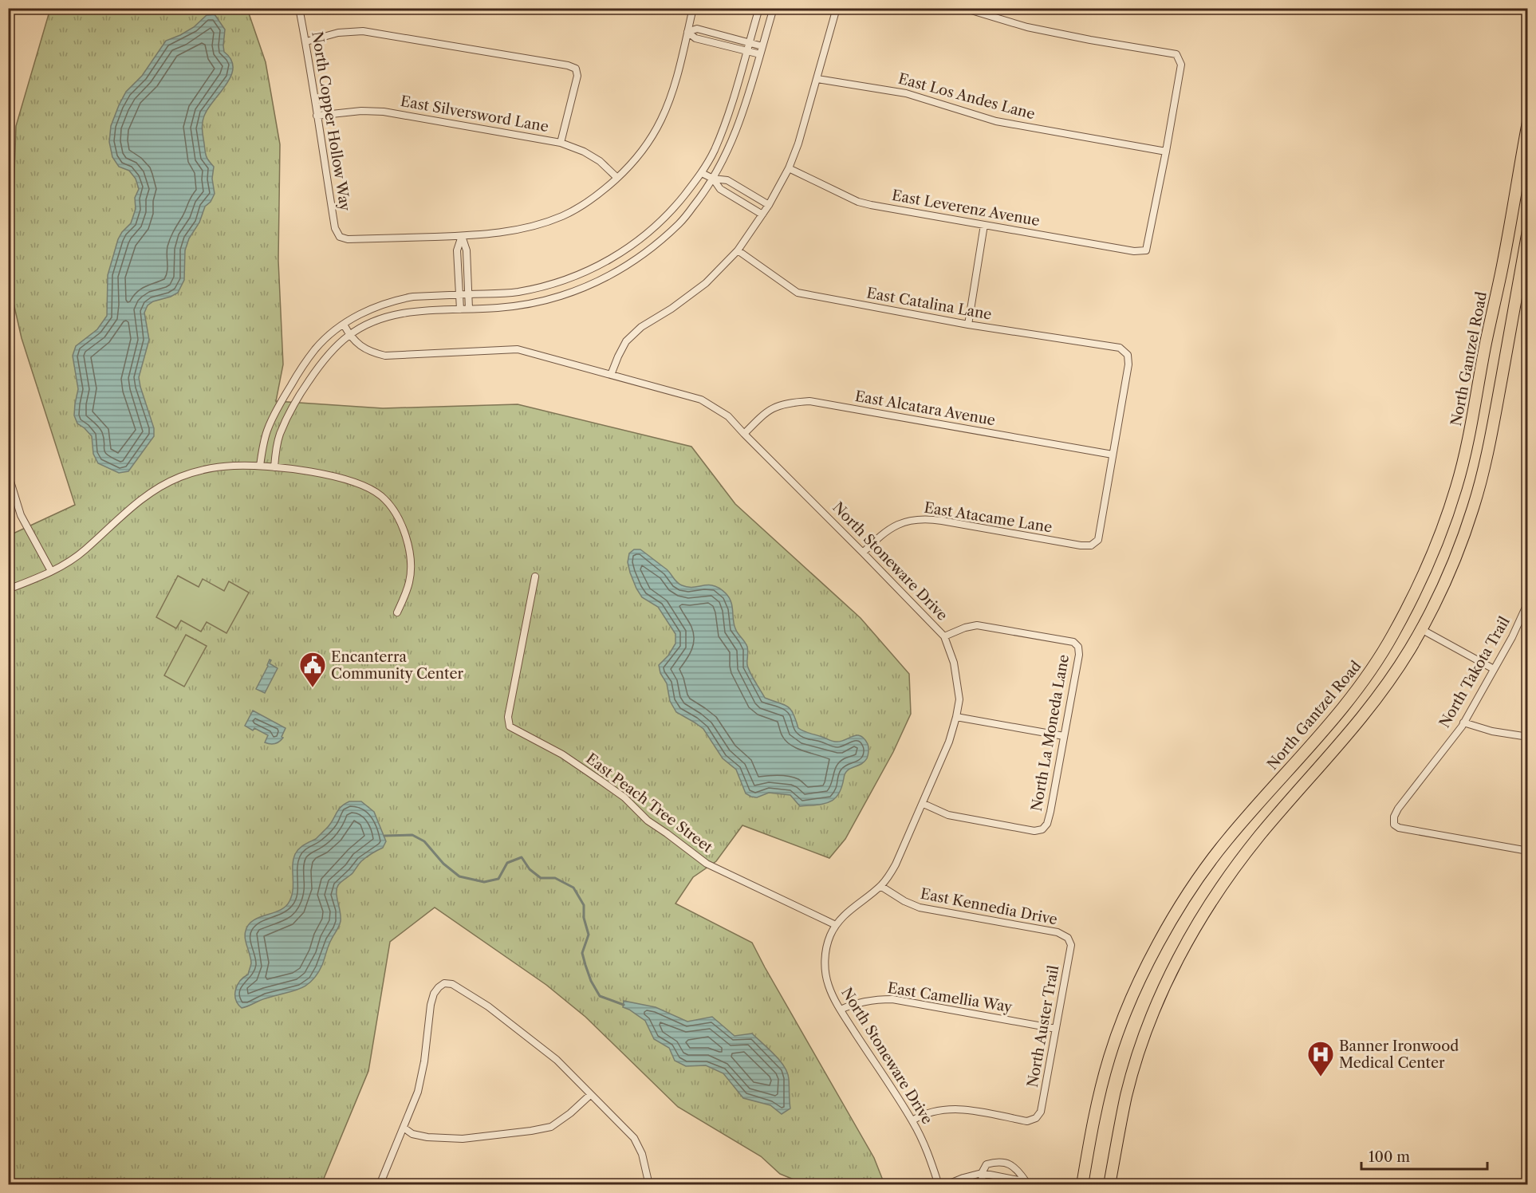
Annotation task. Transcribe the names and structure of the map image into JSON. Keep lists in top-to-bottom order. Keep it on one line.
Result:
{"streets":{"main road":["North Gantzel Road"],"street":["East Los Andes Lane","East Silversword Lane","North Copper Hollow Way","East Leverenz Avenue","East Catalina Lane","East Alcatara Avenue","East Atacame Lane","North Stoneware Drive","North Takota Trail","North La Moneda Lane","East Peach Tree Street","East Kennedia Drive","East Camellia Way","North Auster Trail"]},"crossings":[["East Los Andes Lane","East Leverenz Avenue"],["East Silversword Lane","North Copper Hollow Way"],["East Catalina Lane","East Alcatara Avenue"],["East Catalina Lane","East Atacame Lane"],["East Alcatara Avenue","East Atacame Lane"],["East Alcatara Avenue","North Stoneware Drive"],["East Atacame Lane","North Stoneware Drive"],["North Stoneware Drive","North La Moneda Lane"],["North Stoneware Drive","East Peach Tree Street"],["North Stoneware Drive","East Kennedia Drive"],["North Stoneware Drive","East Camellia Way"],["North Stoneware Drive","North Auster Trail"],["East Kennedia Drive","North Auster Trail"],["East Camellia Way","North Auster Trail"]],"places":{"public building":["Encanterra Community Center"],"hospital":["Banner Ironwood Medical Center"]},"scale_bar":"100 m"}
